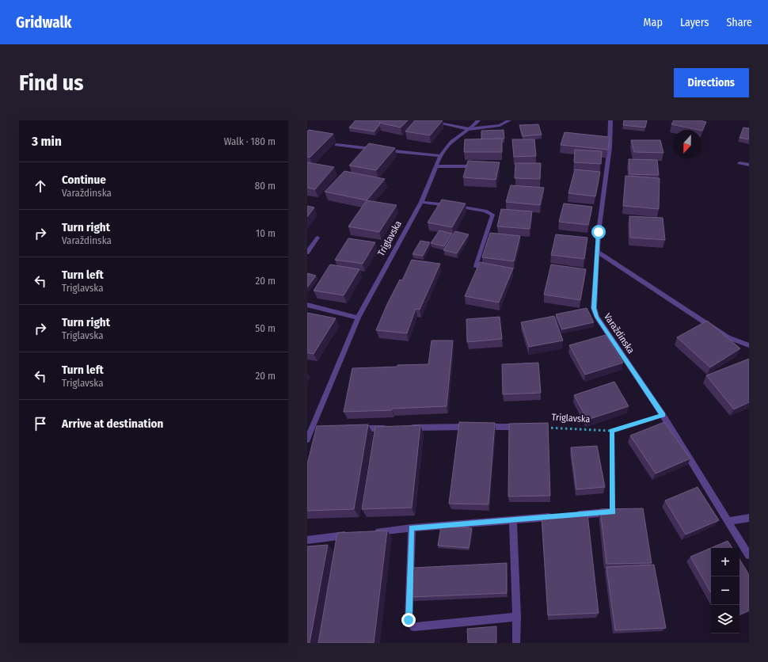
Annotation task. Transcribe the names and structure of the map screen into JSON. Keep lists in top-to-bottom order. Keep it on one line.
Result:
{"streets":{"street":["Triglavska","Varaždinska"]},"north":"bottom","page":{"header":"Gridwalk","nav":["Map","Layers","Share"],"buttons":"Directions","title":"Find us","heading":["3 min","Walk · 180 m"],"list":[["Continue","Varaždinska","80 m"],["Turn right","Varaždinska","10 m"],["Turn left","Triglavska","20 m"],["Turn right","Triglavska","50 m"],["Turn left","Triglavska","20 m"],"Arrive at destination"],"map_buttons":["+","−"]}}
